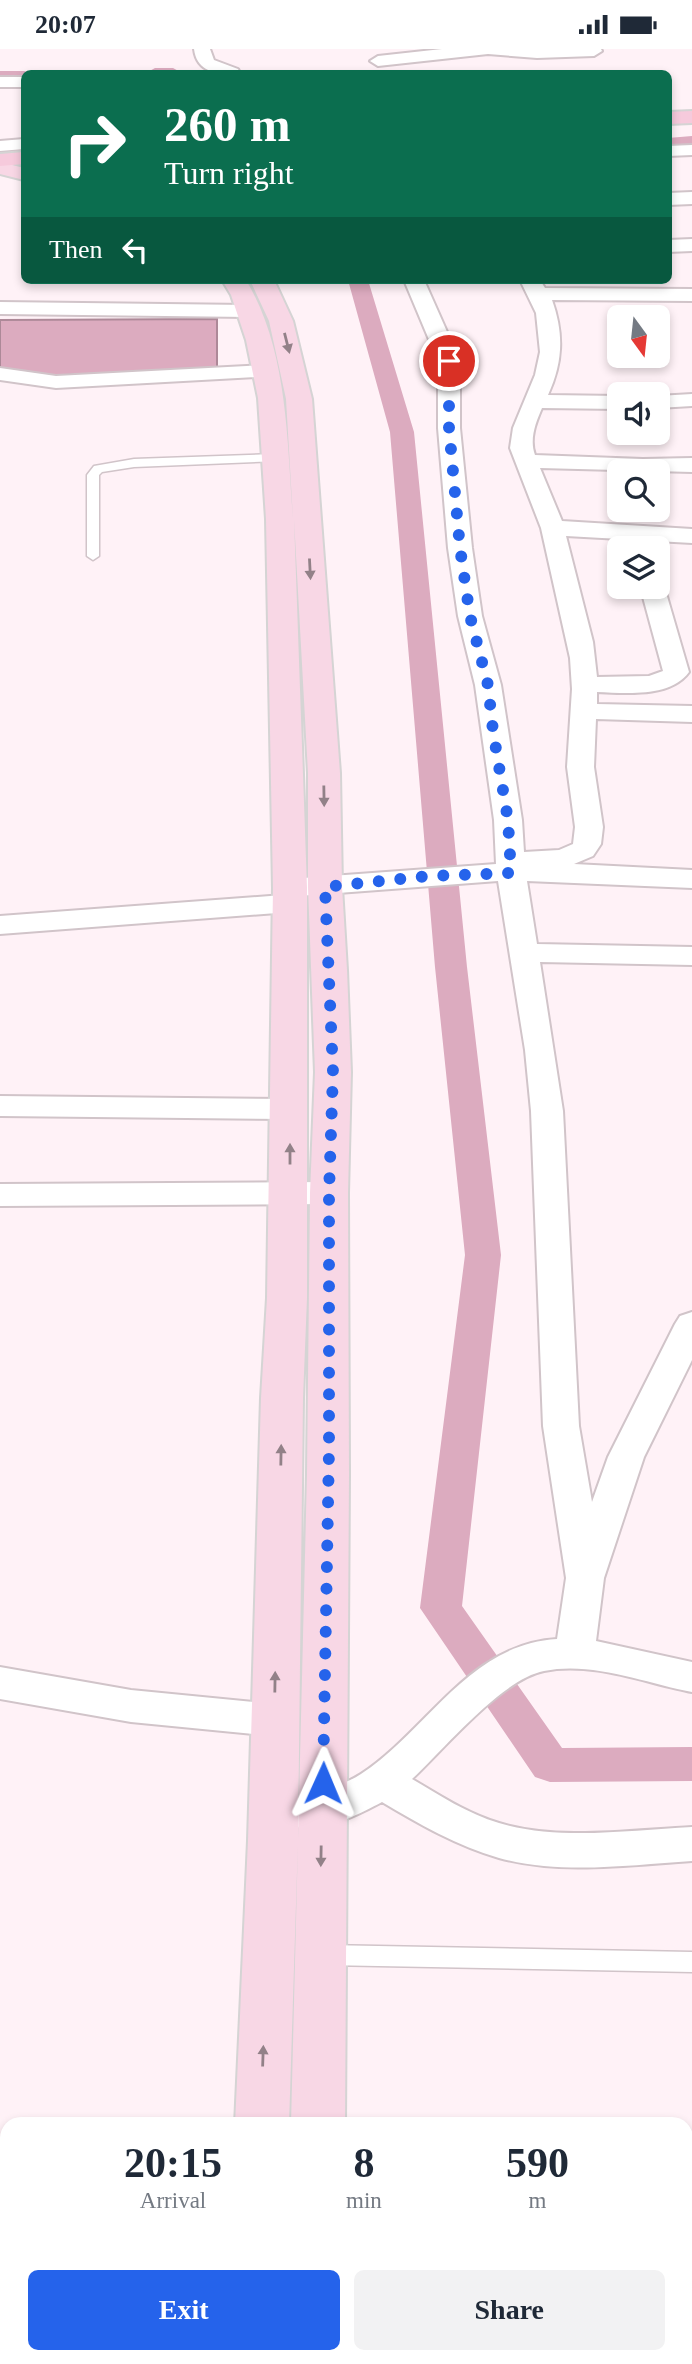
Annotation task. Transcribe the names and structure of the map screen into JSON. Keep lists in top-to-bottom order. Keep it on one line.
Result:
{"north":"bottom","page":{"status":"20:07","turn":["260 m","Turn right"],"then":"Then","eta":["20:15","Arrival","8","min","590","m"],"buttons":["Exit","Share"]}}
